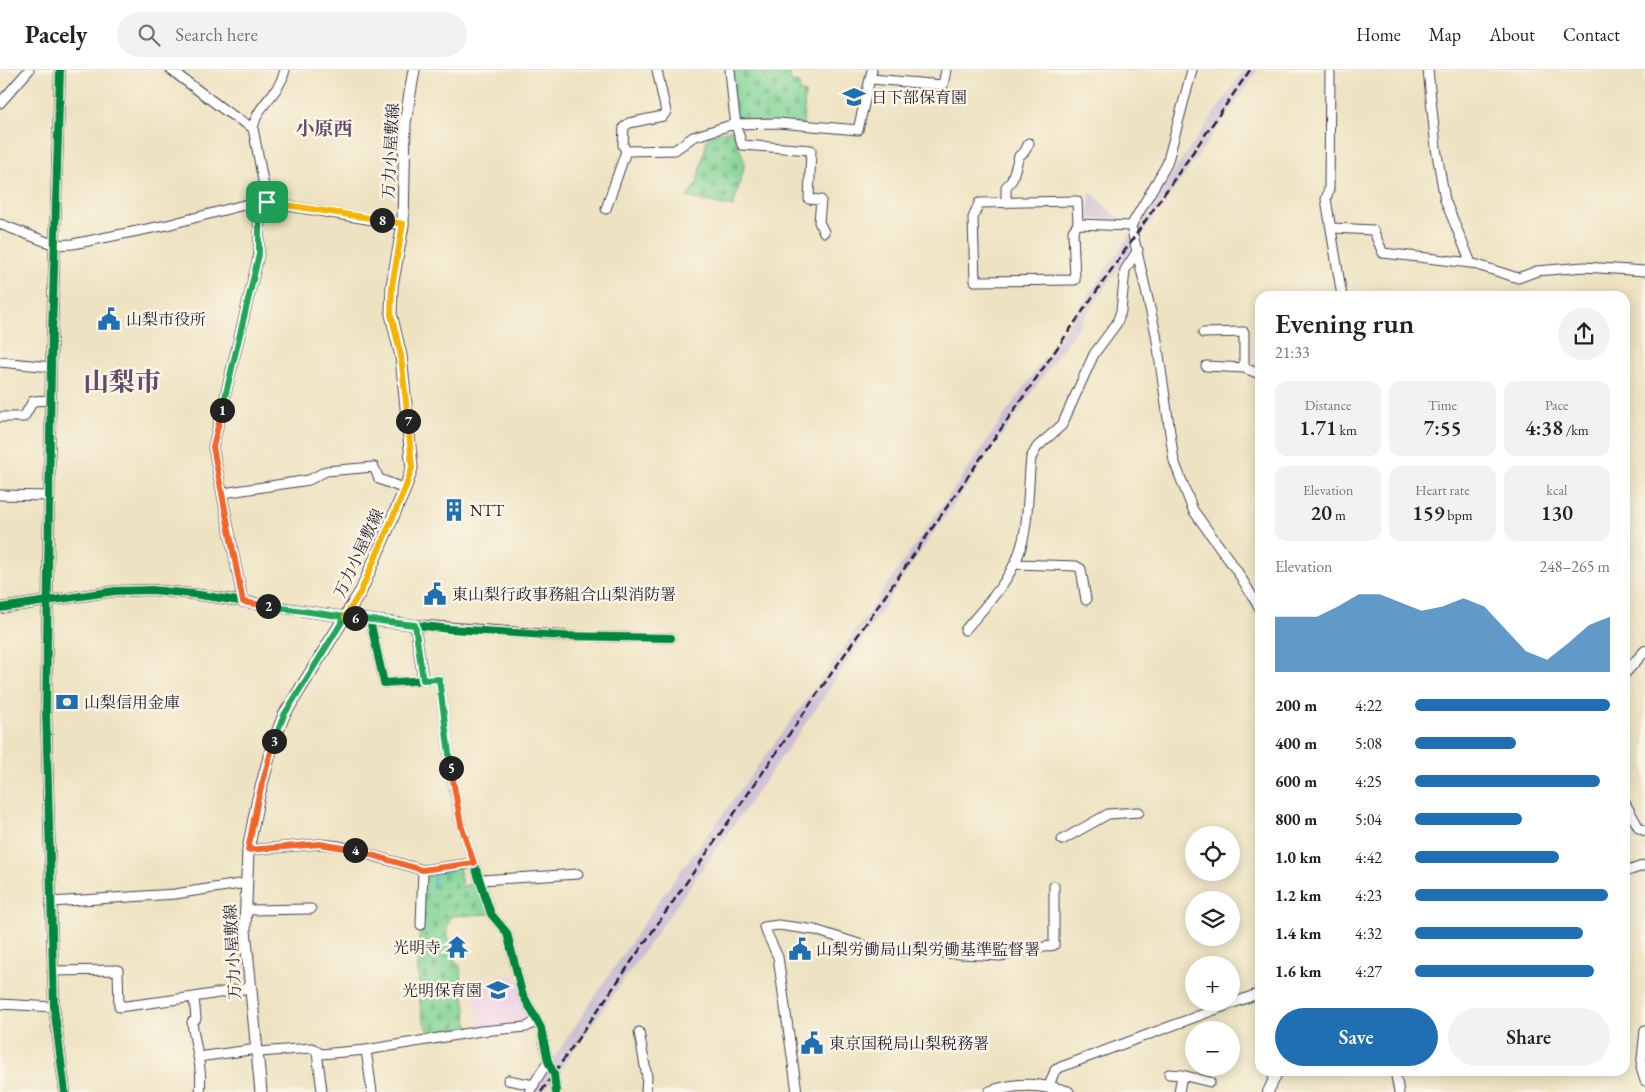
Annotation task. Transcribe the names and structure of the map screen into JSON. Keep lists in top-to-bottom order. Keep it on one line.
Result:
{"streets":{"main road":["万力小屋敷線"]},"districts":["小原西","山梨市"],"places":{"school or university":["日下部保育園","光明保育園"],"public building":["山梨市役所","東山梨行政事務組合山梨消防署","山梨労働局山梨労働基準監督署","東京国税局山梨税務署"],"building":["NTT"],"bank":["山梨信用金庫"],"temple":["光明寺"]},"page":{"header":"Pacely","search":"Search here","nav":["Home","Map","About","Contact"],"pins":["8","1","7","2","6","3","5","4"],"heading":["Evening run","21:33"],"stats":[["Distance","1.71 km"],["Time","7:55"],["Pace","4:38 /km"],["Elevation","20 m"],["Heart rate","159 bpm"],["kcal","130"]],"chart":["Elevation","248–265 m"],"list":[{"name":"200 m","note":"4:22"},{"name":"400 m","note":"5:08"},{"name":"600 m","note":"4:25"},{"name":"800 m","note":"5:04"},{"name":"1.0 km","note":"4:42"},{"name":"1.2 km","note":"4:23"},{"name":"1.4 km","note":"4:32"},{"name":"1.6 km","note":"4:27"}],"map_buttons":["+","−"],"buttons":["Save","Share"]}}
